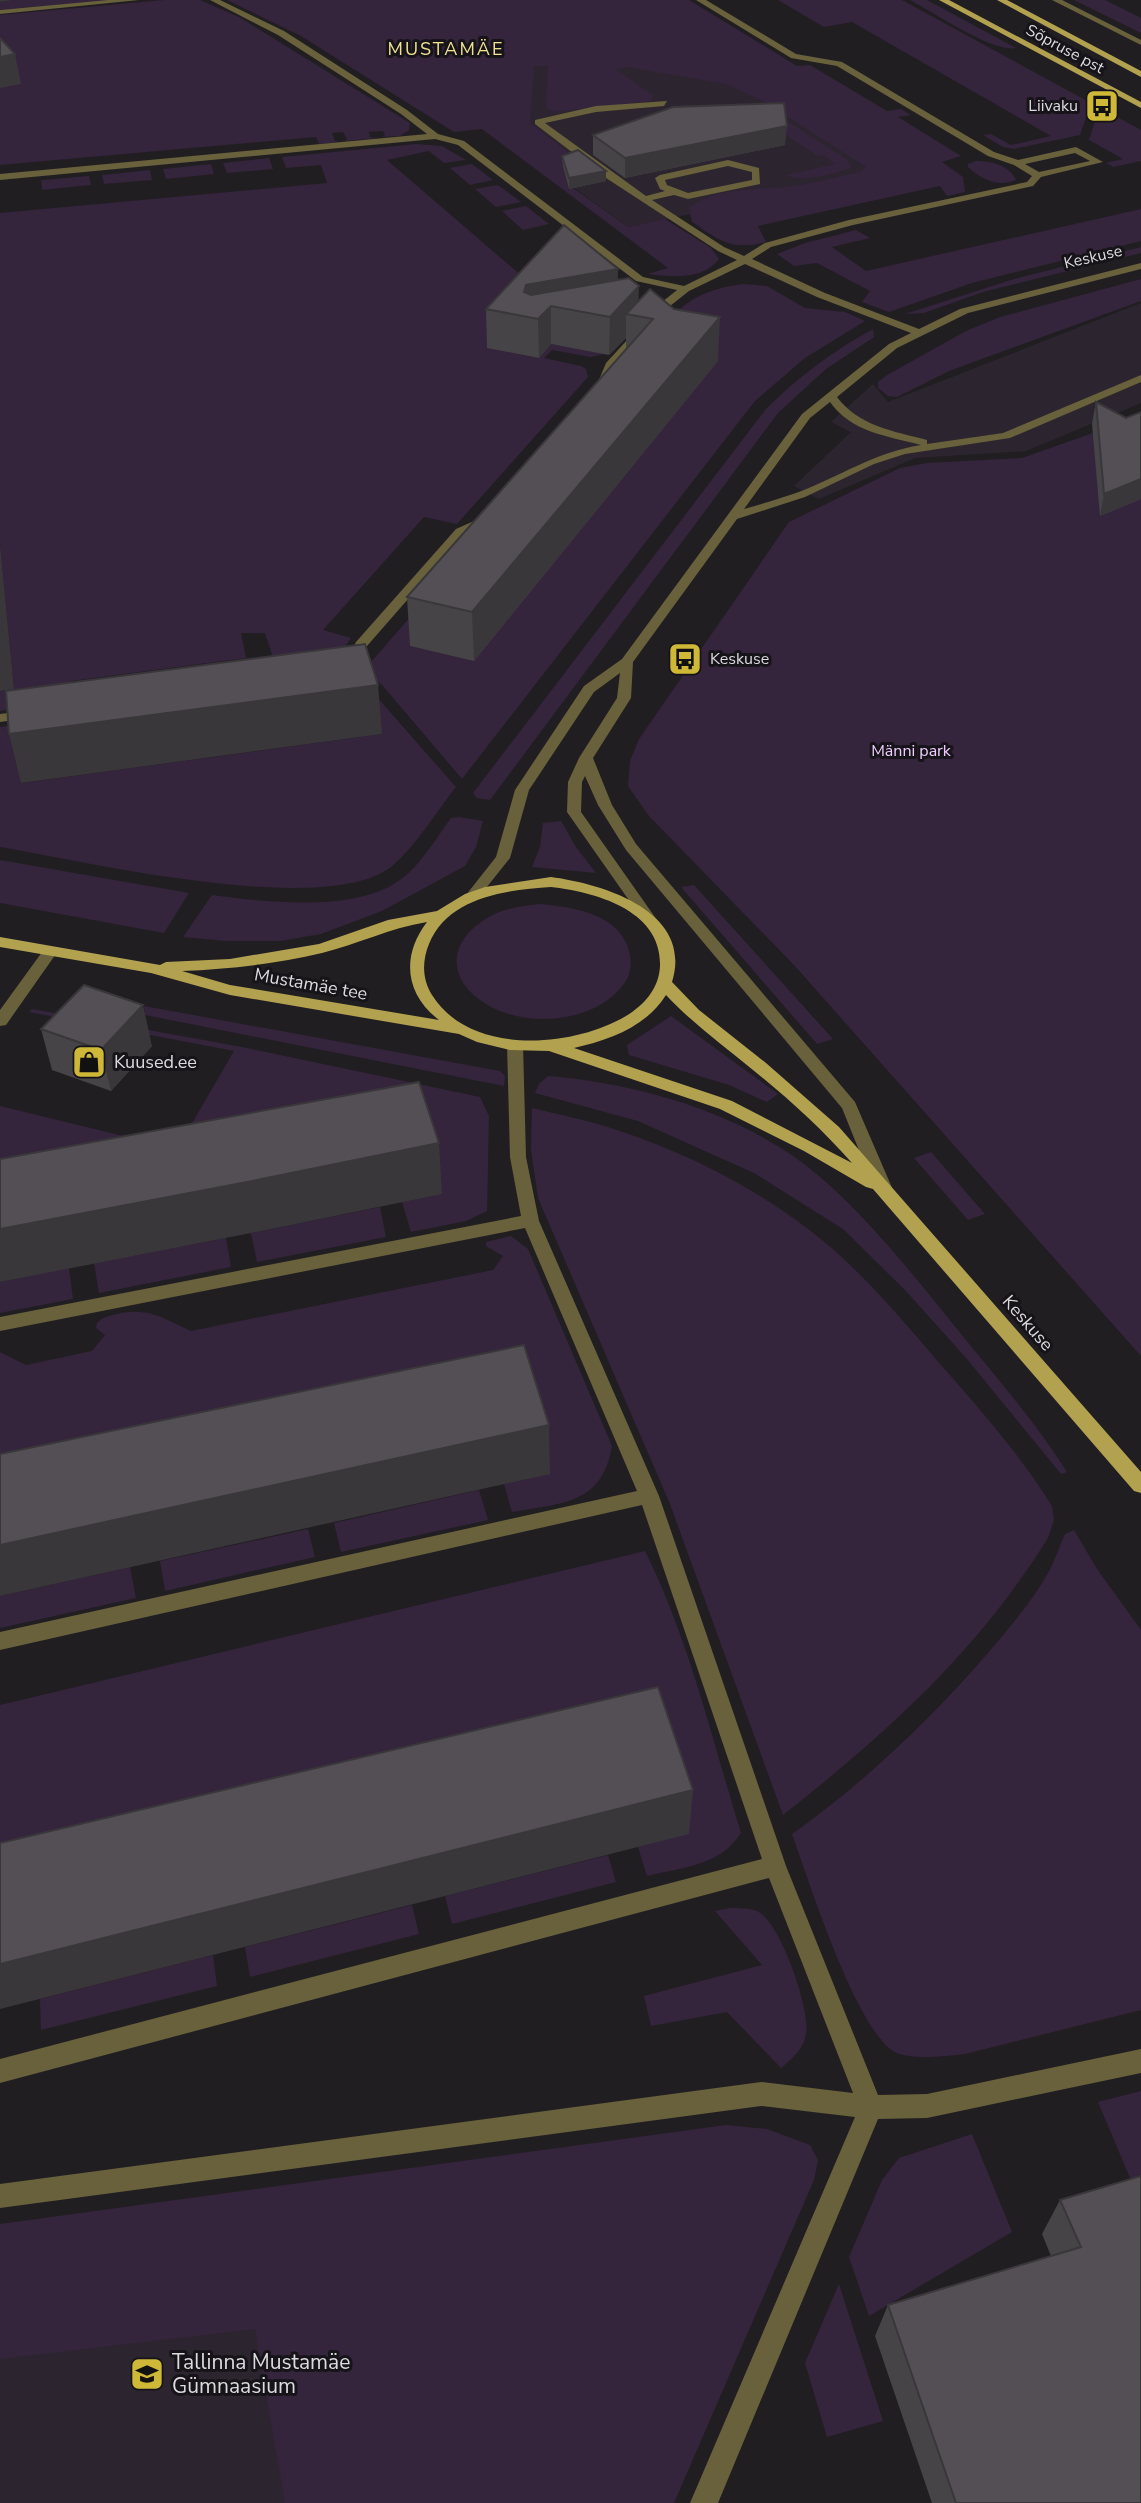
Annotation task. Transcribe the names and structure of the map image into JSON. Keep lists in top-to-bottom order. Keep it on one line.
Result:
{"streets":{"main road":["Sõpruse pst","Keskuse","Mustamäe tee"]},"crossings":[["Keskuse","Mustamäe tee"]],"districts":["MUSTAMÄE"],"parks":["Männi park"],"places":{"bus stop":["Liivaku","Keskuse"],"shop":["Kuused.ee"],"school or university":["Tallinna Mustamäe Gümnaasium"]}}
